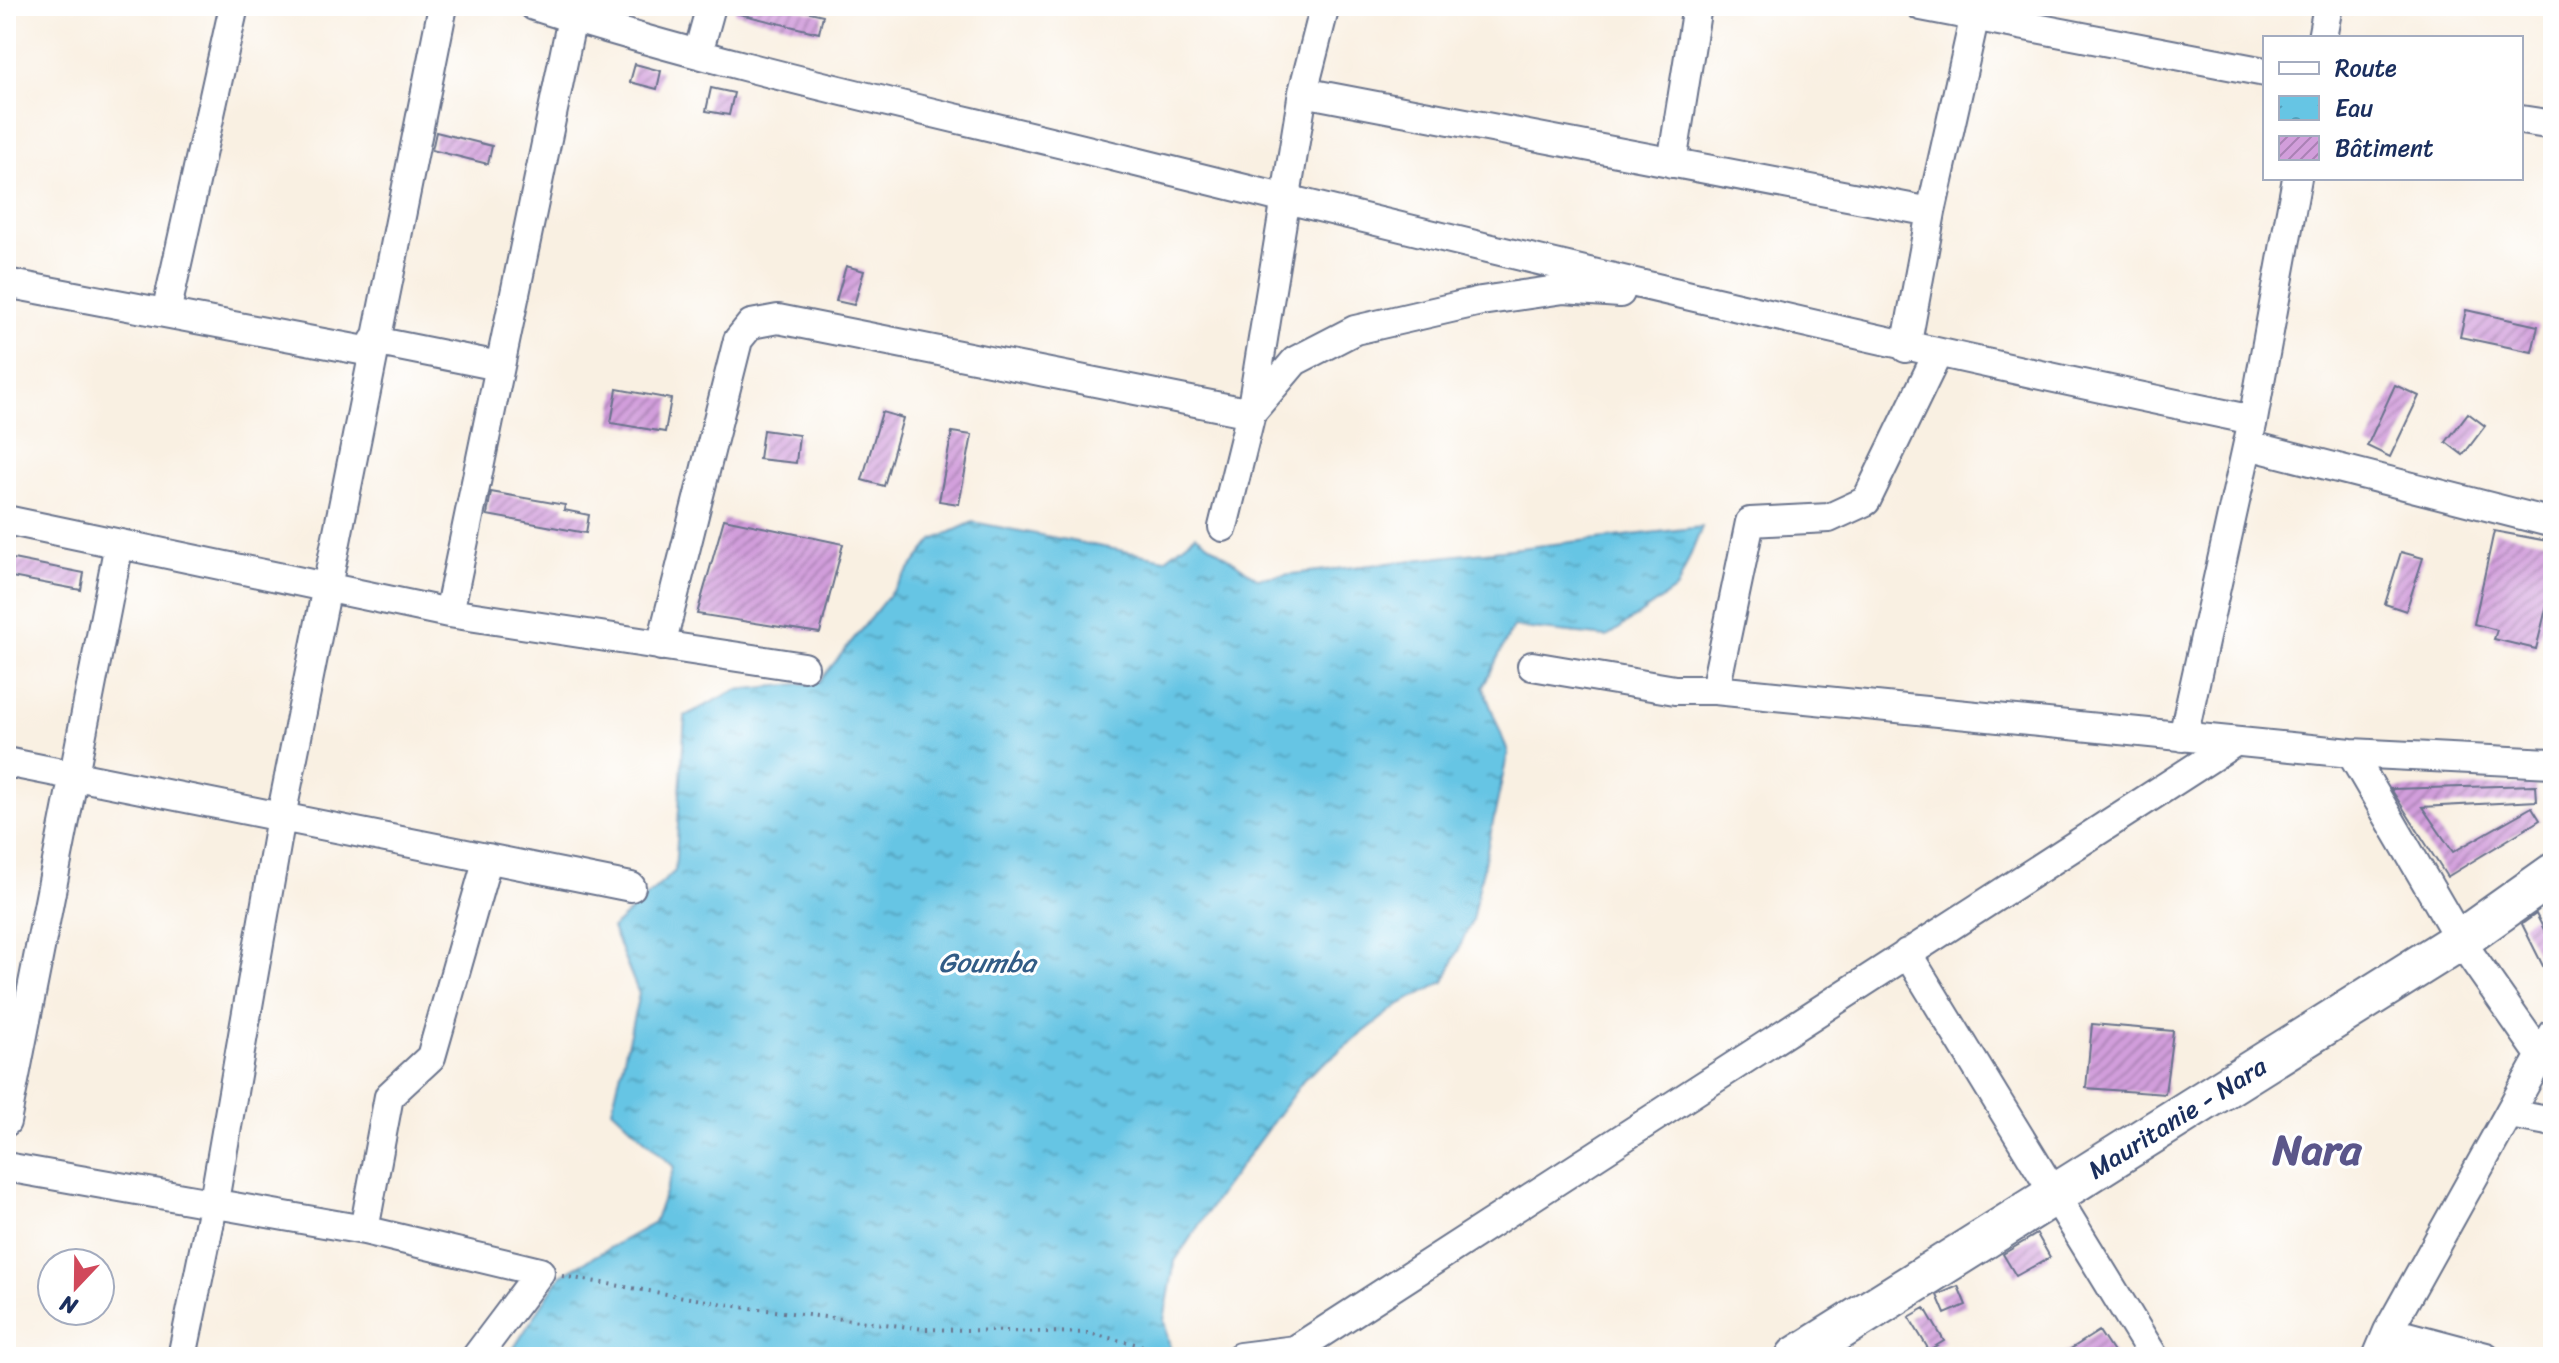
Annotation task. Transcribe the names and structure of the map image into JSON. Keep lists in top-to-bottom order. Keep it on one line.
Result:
{"streets":{"main road":["Mauritanie - Nara"]},"districts":["Nara"],"water":["Goumba"],"legend":["Route","Eau","Bâtiment"],"north":"bottom"}
